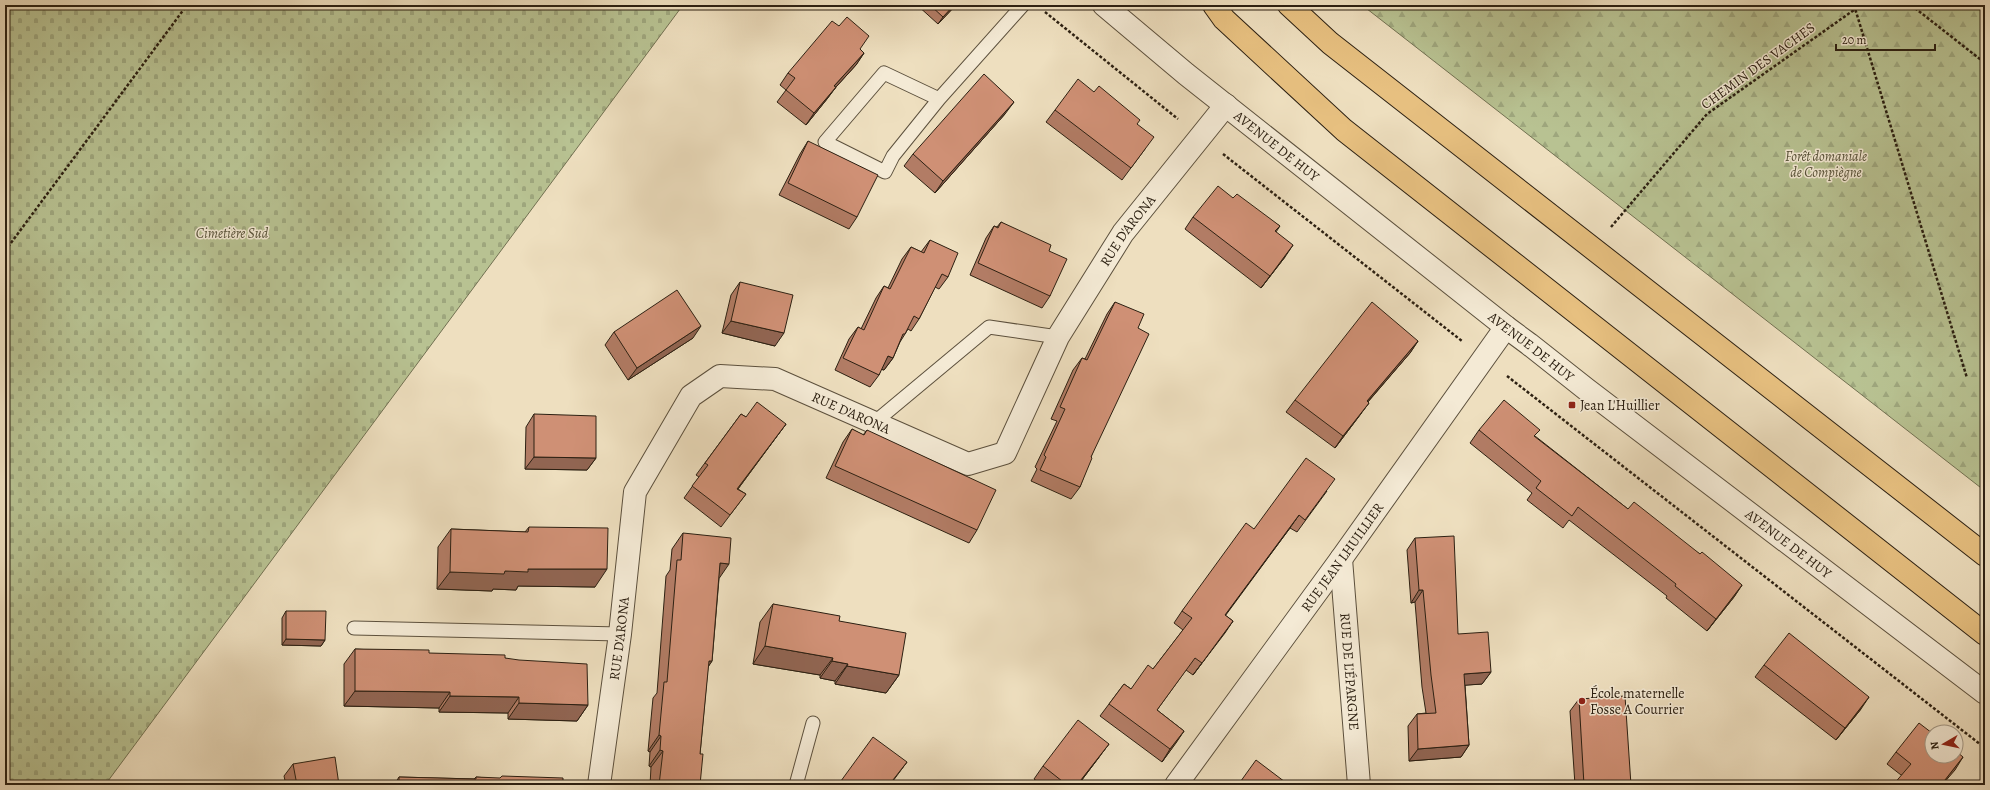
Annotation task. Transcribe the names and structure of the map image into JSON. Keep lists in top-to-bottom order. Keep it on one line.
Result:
{"streets":{"street":["AVENUE DE HUY","RUE D'ARONA","RUE JEAN LHUILLIER","RUE DE L'ÉPARGNE"],"path":["CHEMIN DES VACHES"]},"crossings":[["AVENUE DE HUY","RUE D'ARONA"],["AVENUE DE HUY","RUE JEAN LHUILLIER"],["RUE JEAN LHUILLIER","RUE DE L'ÉPARGNE"]],"parks":["Forêt domaniale de Compiègne","Cimetière Sud"],"places":{"transit":["Jean L'Huillier"],"other":["École maternelle Fosse A Courrier"]},"scale_bar":"20 m","north":"left"}
